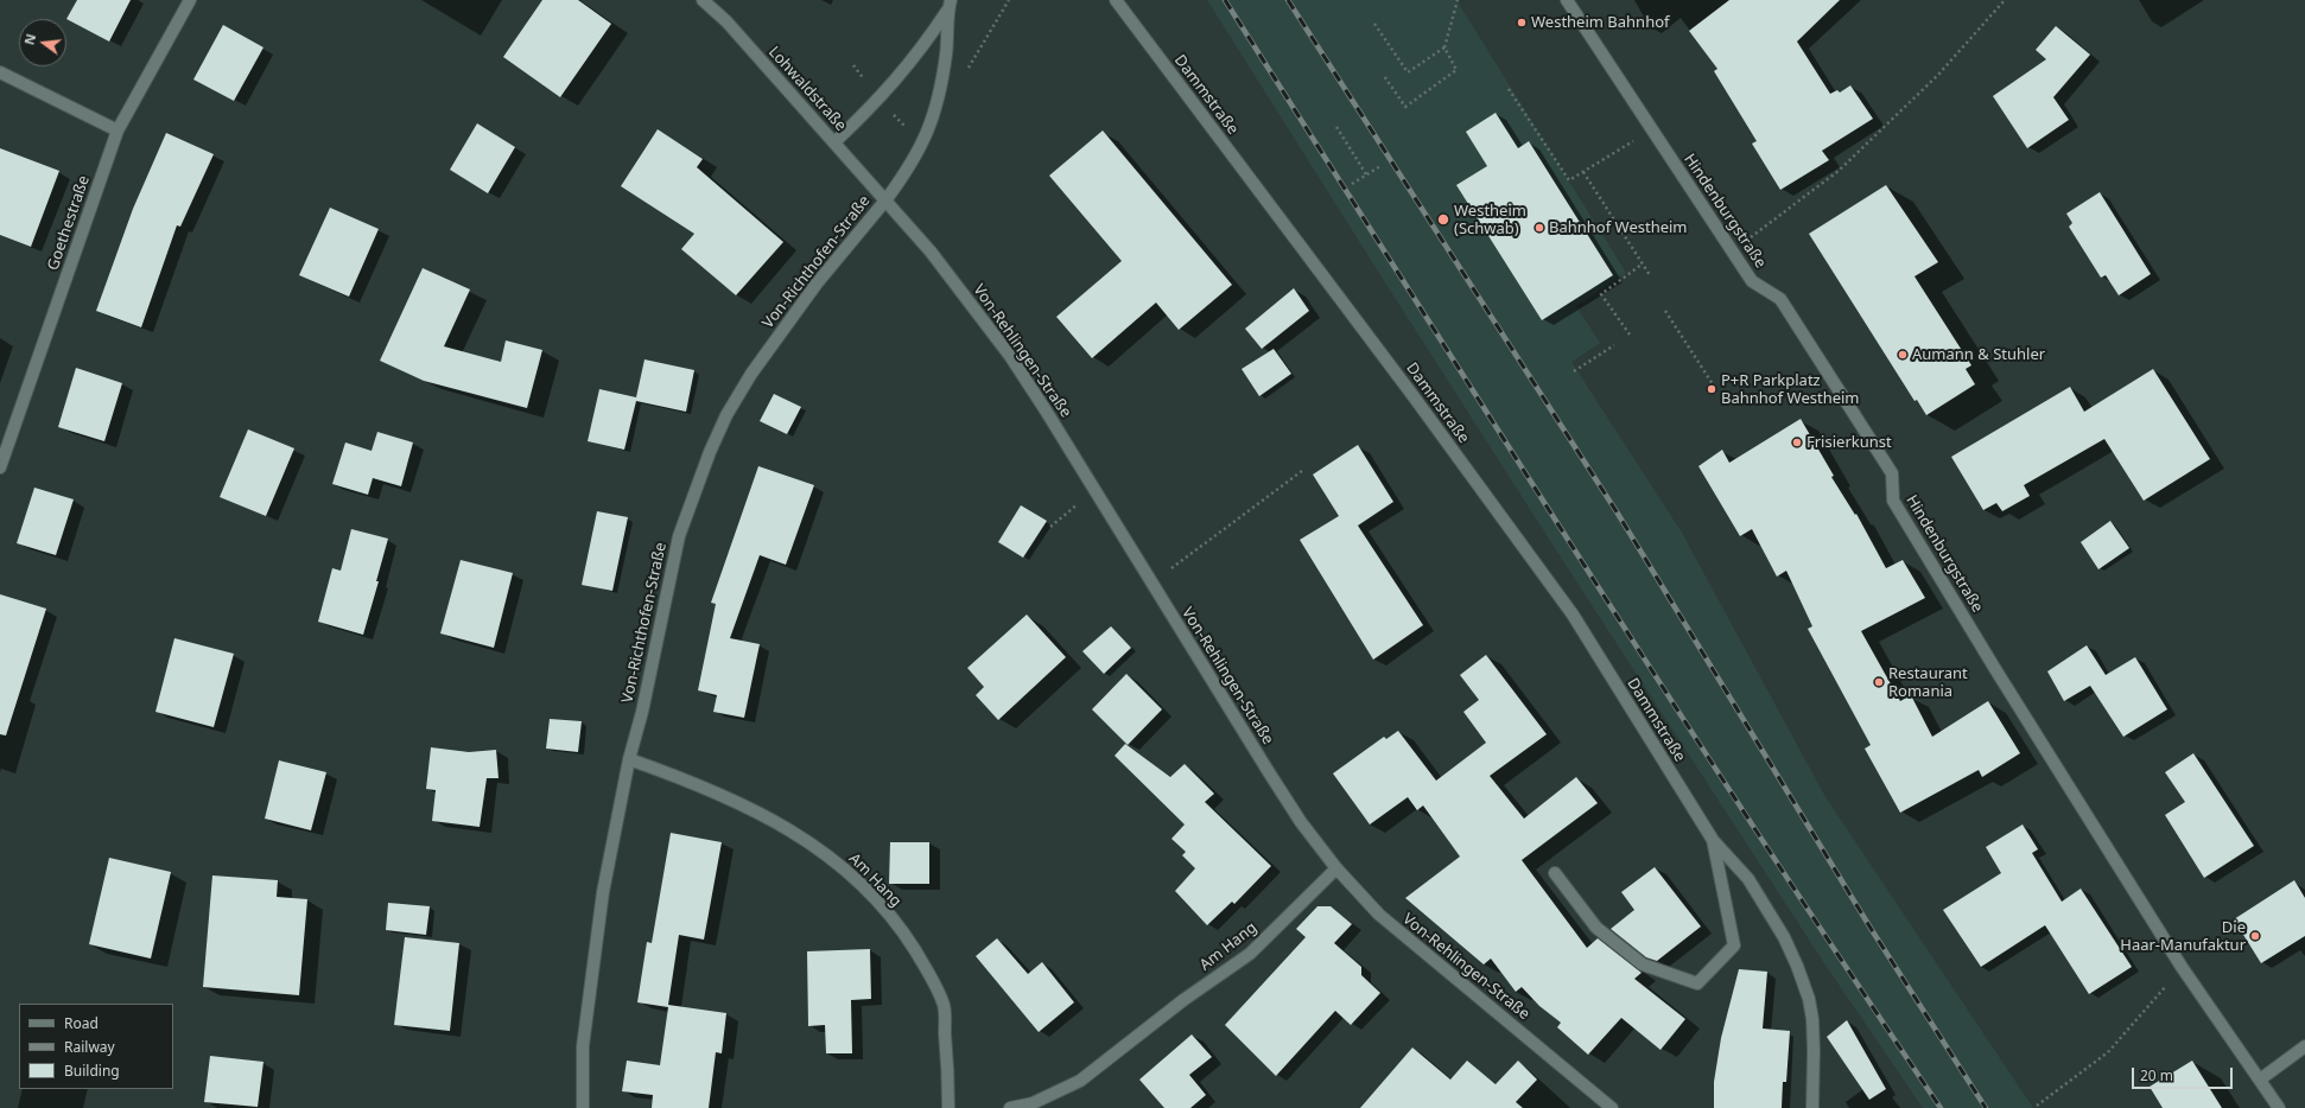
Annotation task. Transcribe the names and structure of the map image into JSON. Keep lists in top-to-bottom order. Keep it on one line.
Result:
{"streets":{"street":["Lohwaldstraße","Dammstraße","Hindenburgstraße","Goethestraße","Von-Richthofen-Straße","Von-Rehlingen-Straße","Am Hang"]},"crossings":[["Lohwaldstraße","Von-Richthofen-Straße"],["Lohwaldstraße","Von-Rehlingen-Straße"],["Von-Richthofen-Straße","Von-Rehlingen-Straße"],["Von-Richthofen-Straße","Am Hang"],["Von-Rehlingen-Straße","Am Hang"]],"places":["Westheim Bahnhof","Westheim (Schwab)","Bahnhof Westheim","Aumann & Stuhler","P+R Parkplatz Bahnhof Westheim","Frisierkunst","Restaurant Romania","Die Haar-Manufaktur"],"legend":["Road","Railway","Building"],"scale_bar":"20 m","north":"left"}
